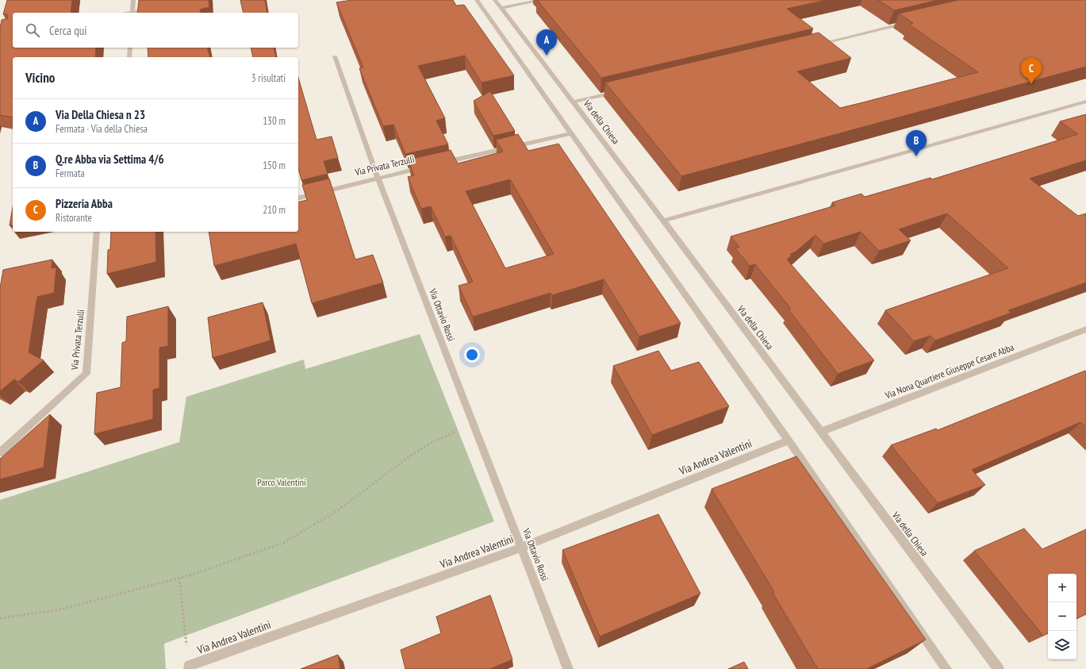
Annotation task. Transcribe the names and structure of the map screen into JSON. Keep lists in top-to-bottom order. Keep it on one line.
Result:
{"streets":{"street":["Via della Chiesa","Via Privata Terzulli","Via Ottavio Rossi","Via Nona Quartiere Giuseppe Cesare Abba","Via Andrea Valentini"]},"crossings":[["Via della Chiesa","Via Nona Quartiere Giuseppe Cesare Abba"],["Via Privata Terzulli","Via Ottavio Rossi"],["Via Ottavio Rossi","Via Andrea Valentini"]],"parks":["Parco Valentini"],"page":{"search":"Cerca qui","pins":["A","C","B"],"heading":["Vicino","3 risultati"],"list":[{"mark":"A","name":"Via Della Chiesa n 23","note":"Fermata · Via della Chiesa","value":"130 m"},{"mark":"B","name":"Q.re Abba via Settima 4/6","note":"Fermata","value":"150 m"},{"mark":"C","name":"Pizzeria Abba","note":"Ristorante","value":"210 m"}],"map_buttons":["+","−"]}}
